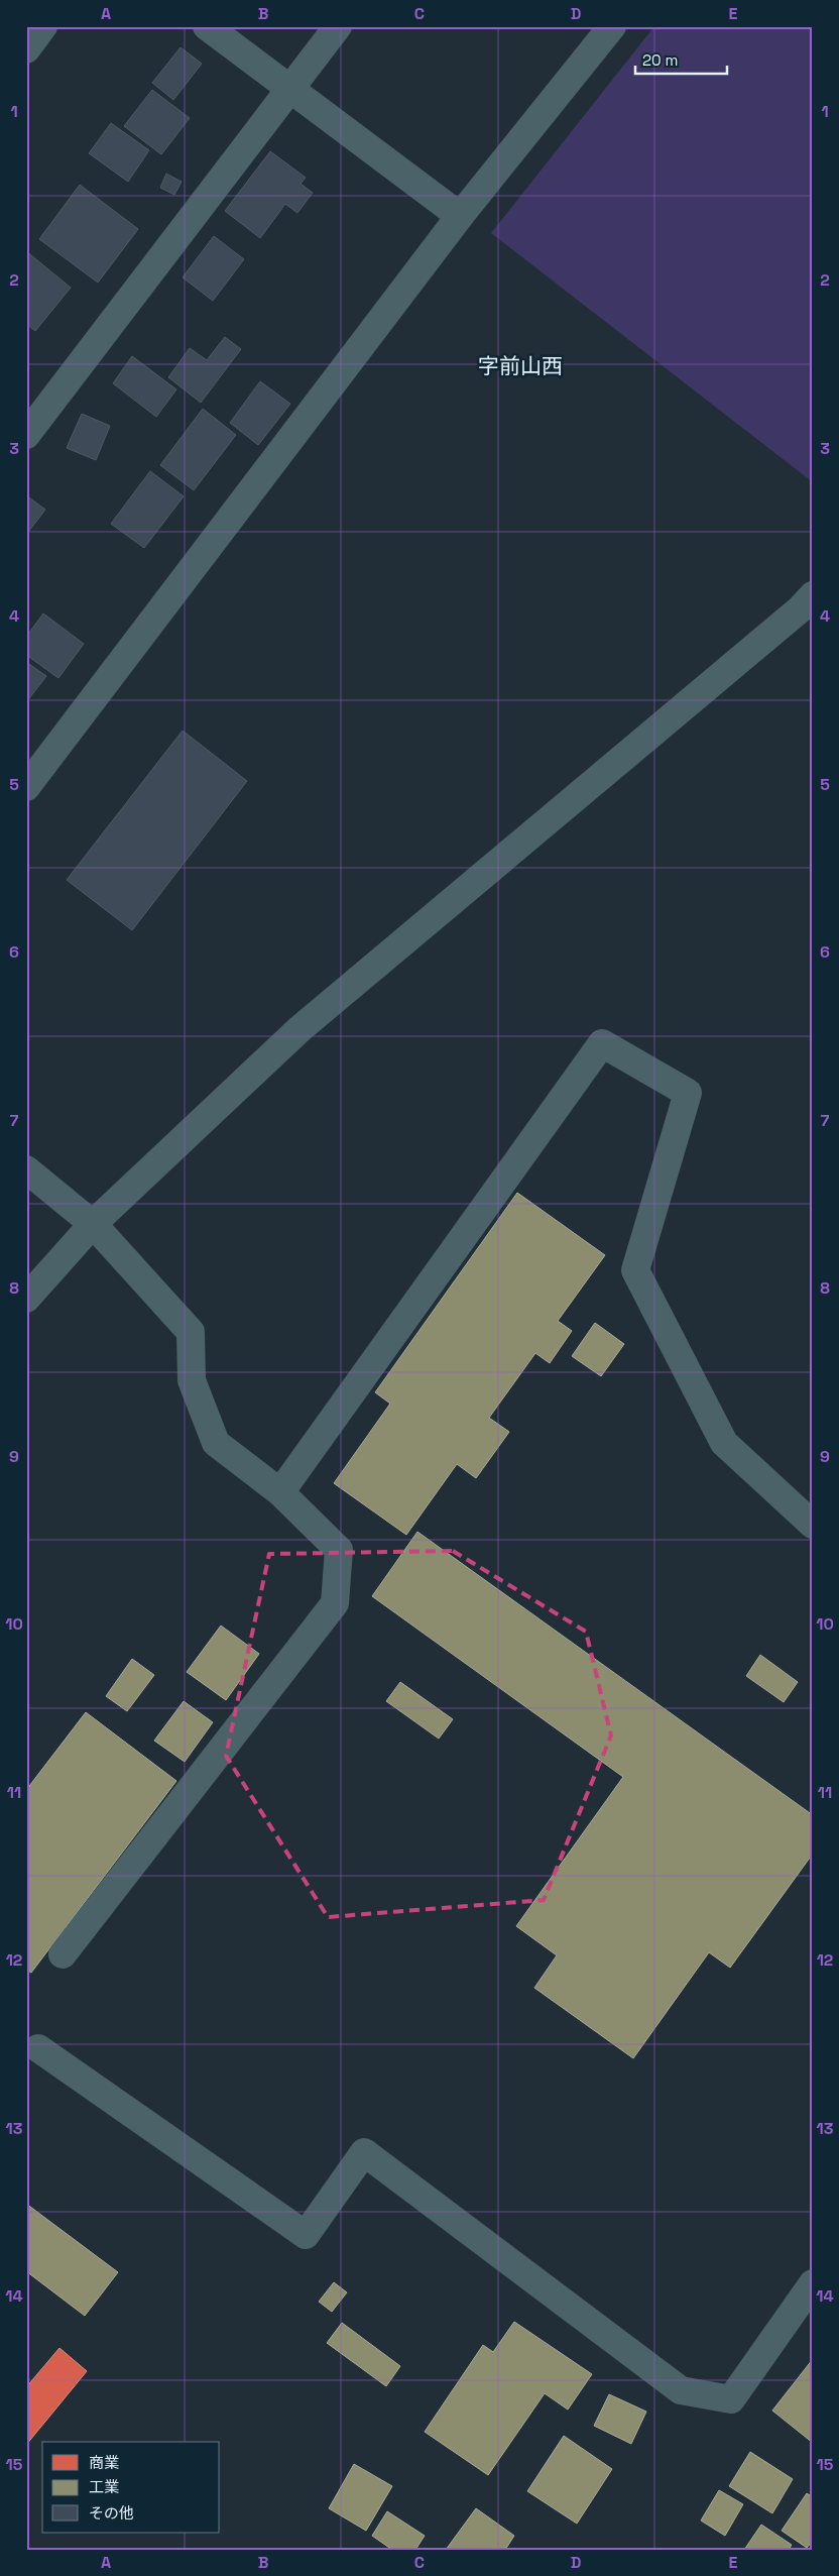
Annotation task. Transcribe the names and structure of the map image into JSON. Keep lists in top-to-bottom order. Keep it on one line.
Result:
{"districts":["字前山西"],"legend":["商業","工業","その他"],"scale_bar":"20 m","grid":{"columns":["A","B","C","D","E"],"rows":["1","2","3","4","5","6","7","8","9","10","11","12","13","14","15"]}}
